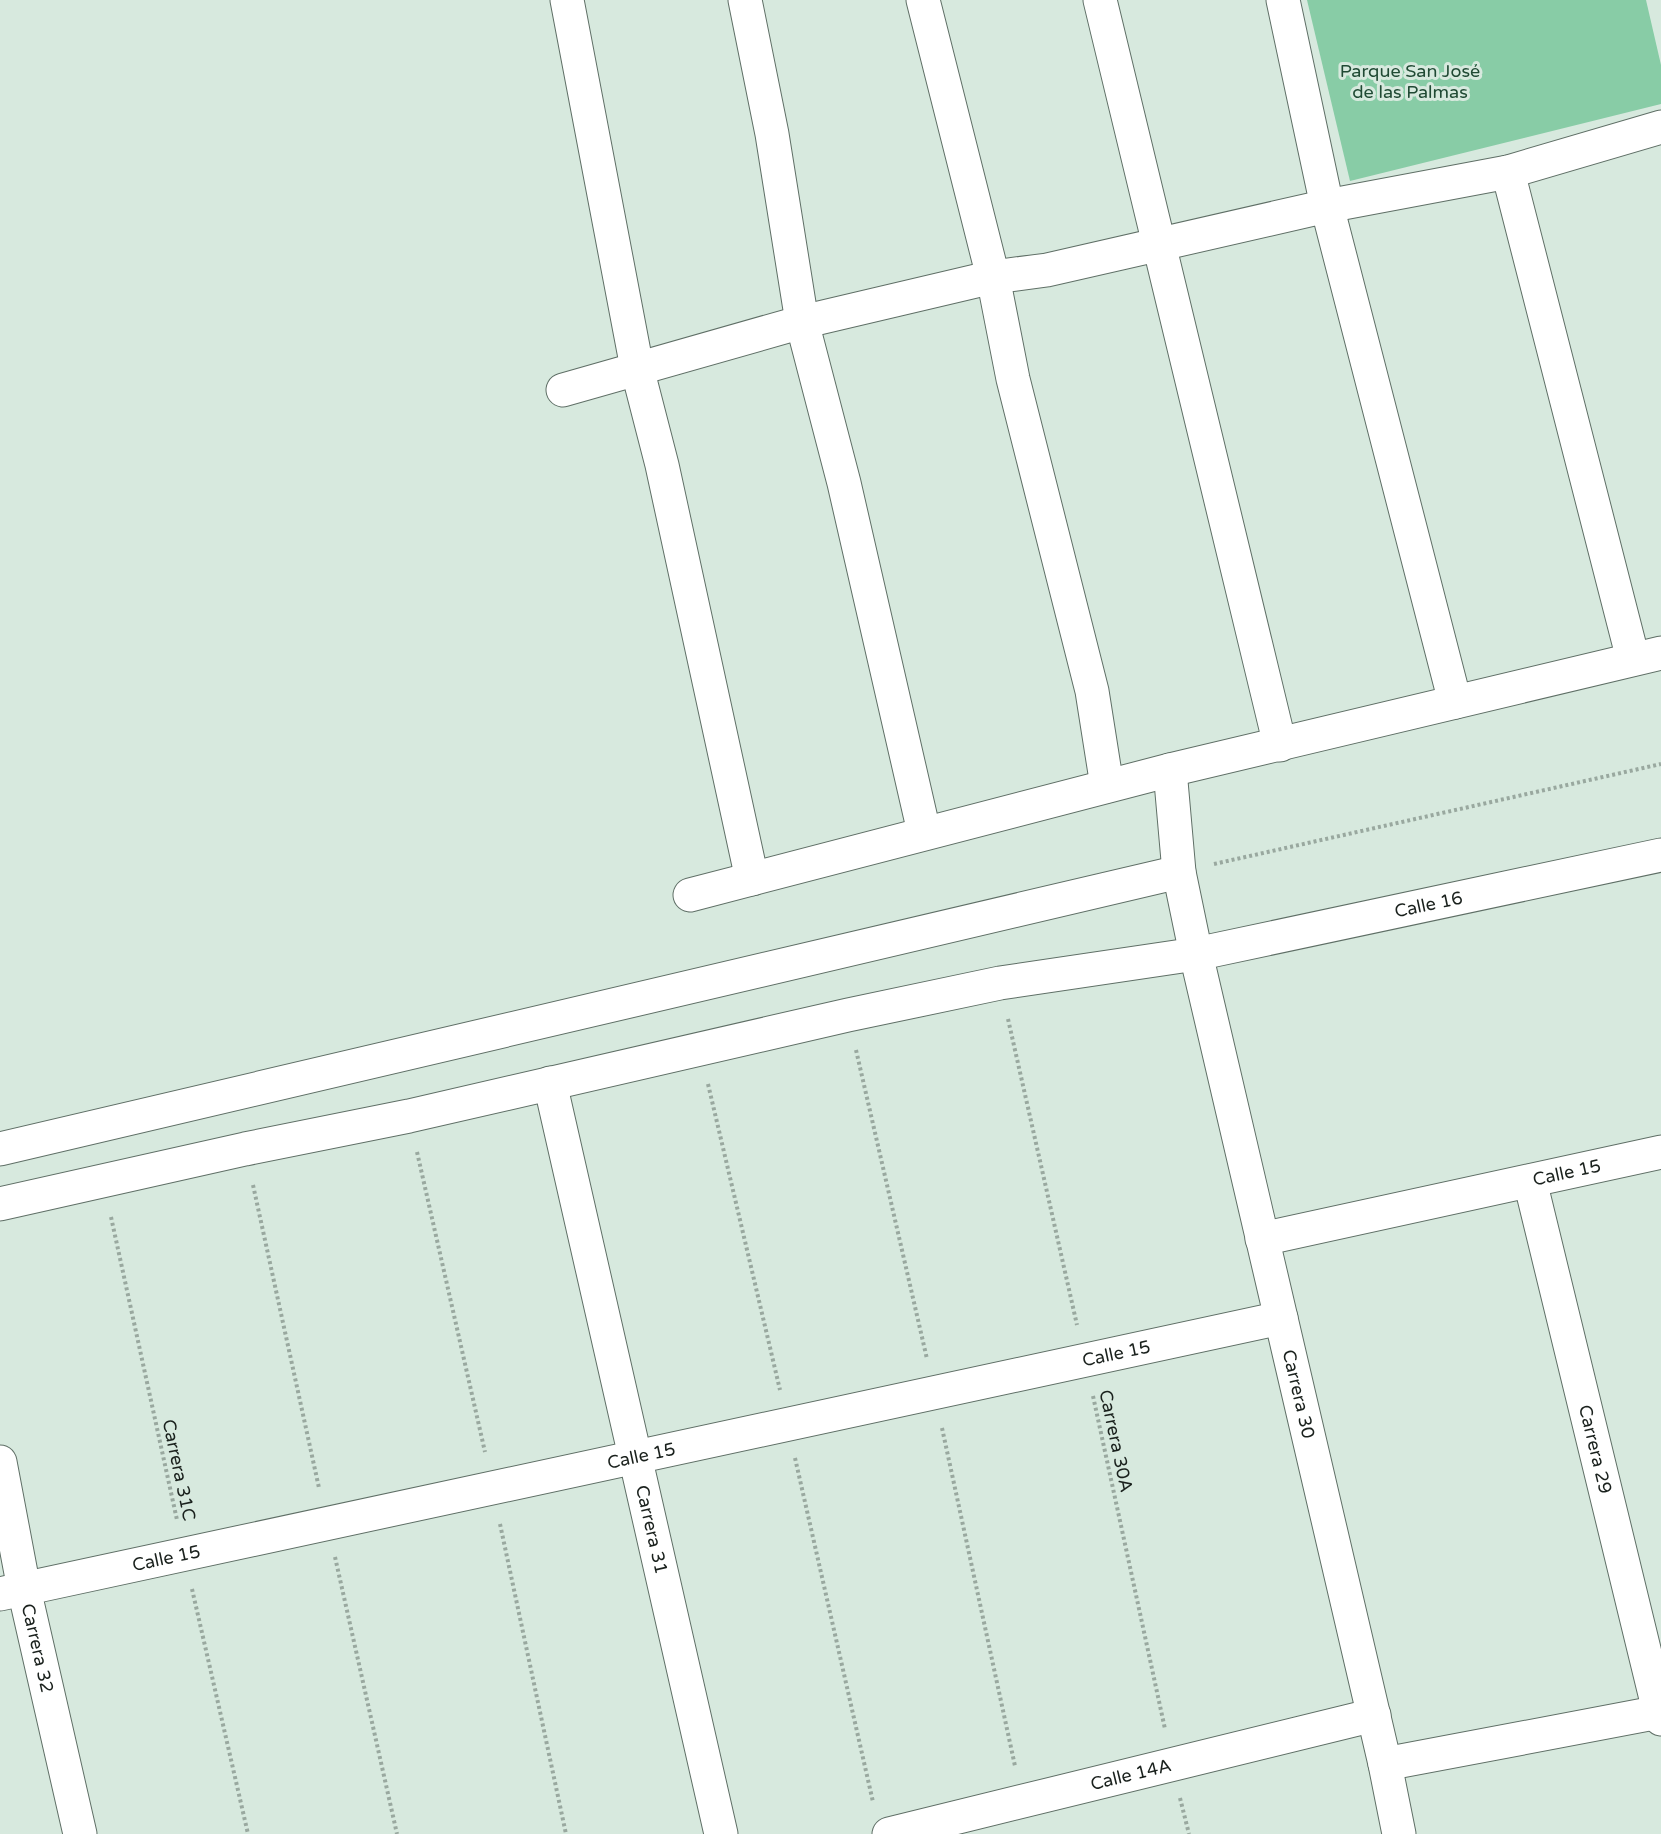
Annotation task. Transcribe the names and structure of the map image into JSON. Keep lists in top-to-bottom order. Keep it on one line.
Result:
{"streets":{"street":["Calle 16","Calle 15","Carrera 30","Carrera 29","Carrera 31","Carrera 32","Calle 14A"],"path":["Carrera 30A","Carrera 31C"]},"crossings":[["Calle 16","Carrera 30"],["Calle 16","Carrera 30A"],["Calle 16","Carrera 31C"],["Calle 16","Carrera 31"],["Calle 15","Carrera 30"],["Calle 15","Carrera 30A"],["Calle 15","Carrera 29"],["Calle 15","Carrera 31C"],["Calle 15","Carrera 31"],["Calle 15","Carrera 32"],["Carrera 30","Calle 14A"],["Carrera 30A","Calle 14A"]],"parks":["Parque San José de las Palmas"]}
